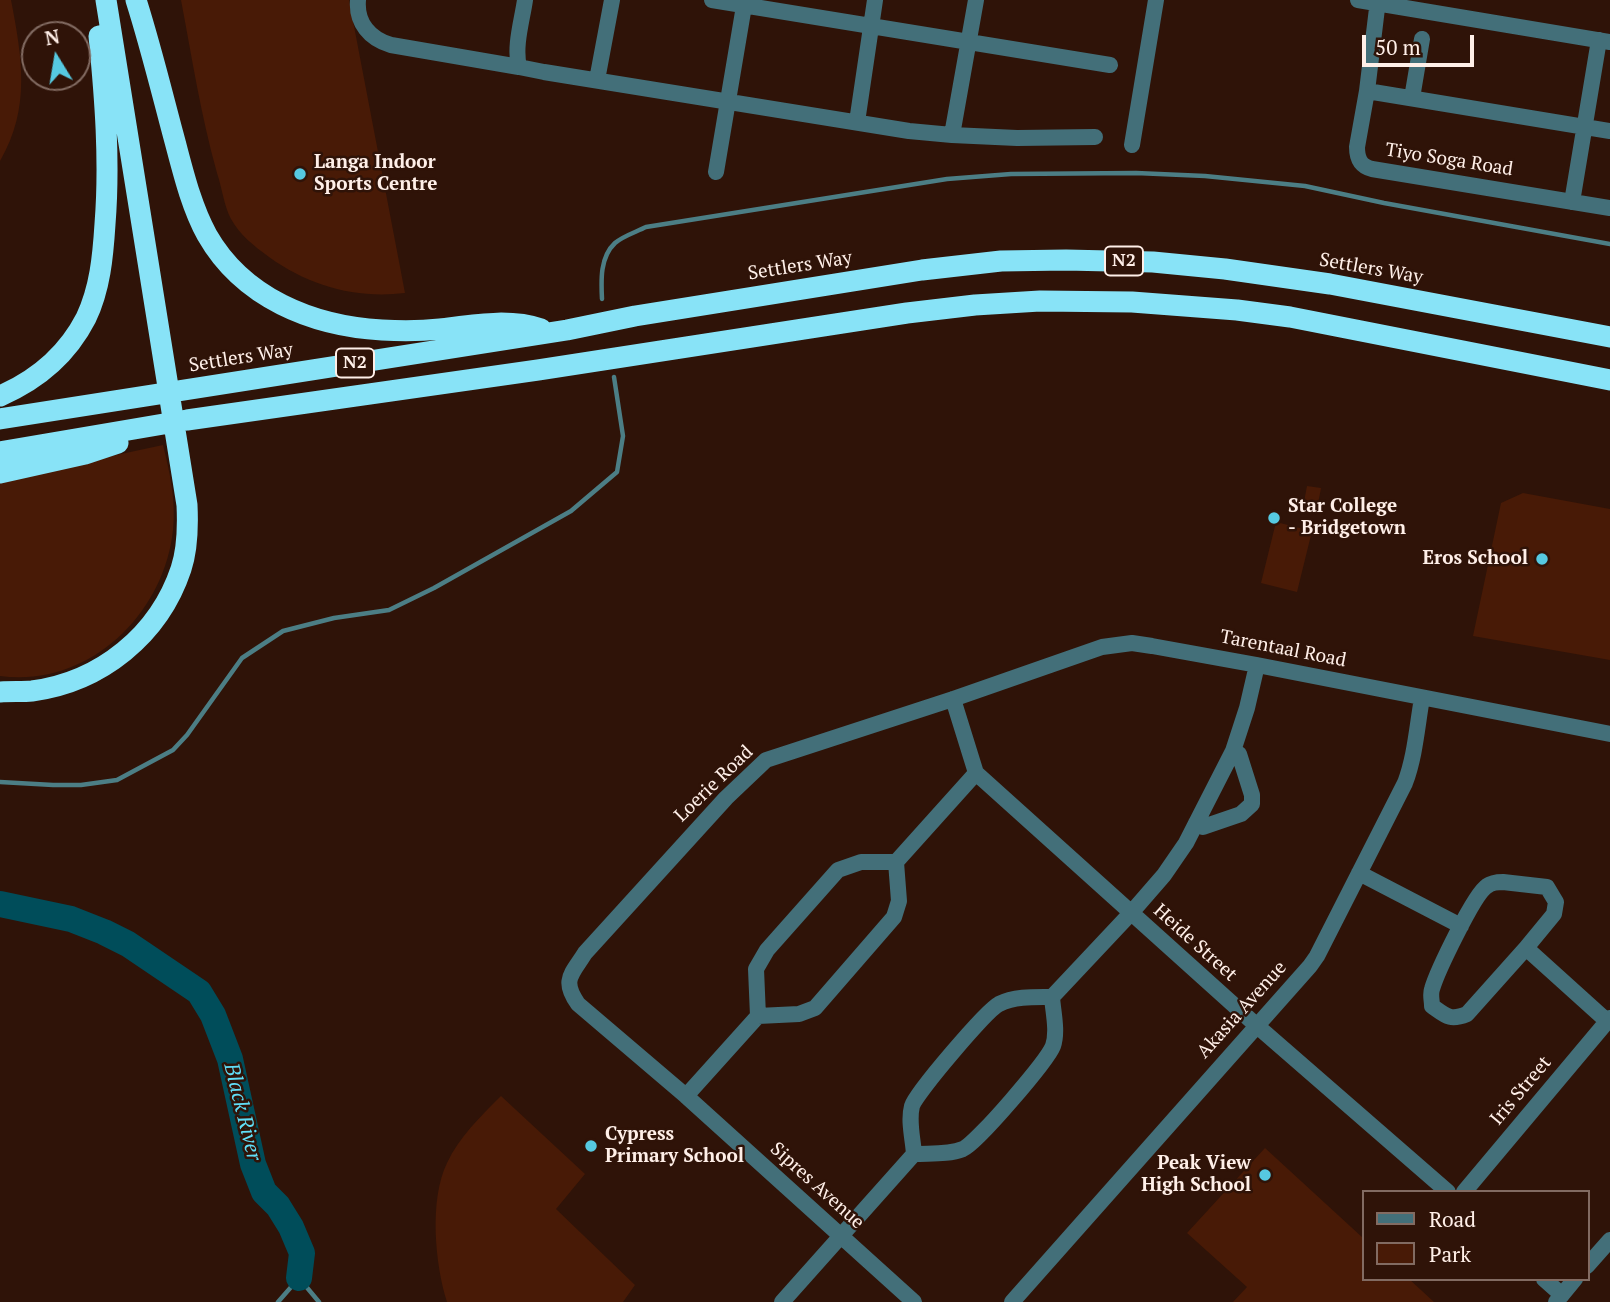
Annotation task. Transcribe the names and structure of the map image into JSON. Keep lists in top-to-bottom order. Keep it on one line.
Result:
{"streets":{"highway":["N2","Settlers Way"],"street":["Tiyo Soga Road","Tarentaal Road","Loerie Road","Heide Street","Akasia Avenue","Iris Street","Sipres Avenue"]},"crossings":[["Tarentaal Road","Loerie Road"],["Tarentaal Road","Akasia Avenue"],["Loerie Road","Sipres Avenue"],["Heide Street","Akasia Avenue"]],"water":["Black River"],"places":["Langa Indoor Sports Centre","Star College - Bridgetown","Eros School","Cypress Primary School","Peak View High School"],"legend":["Road","Park"],"scale_bar":"50 m","north":"top"}
